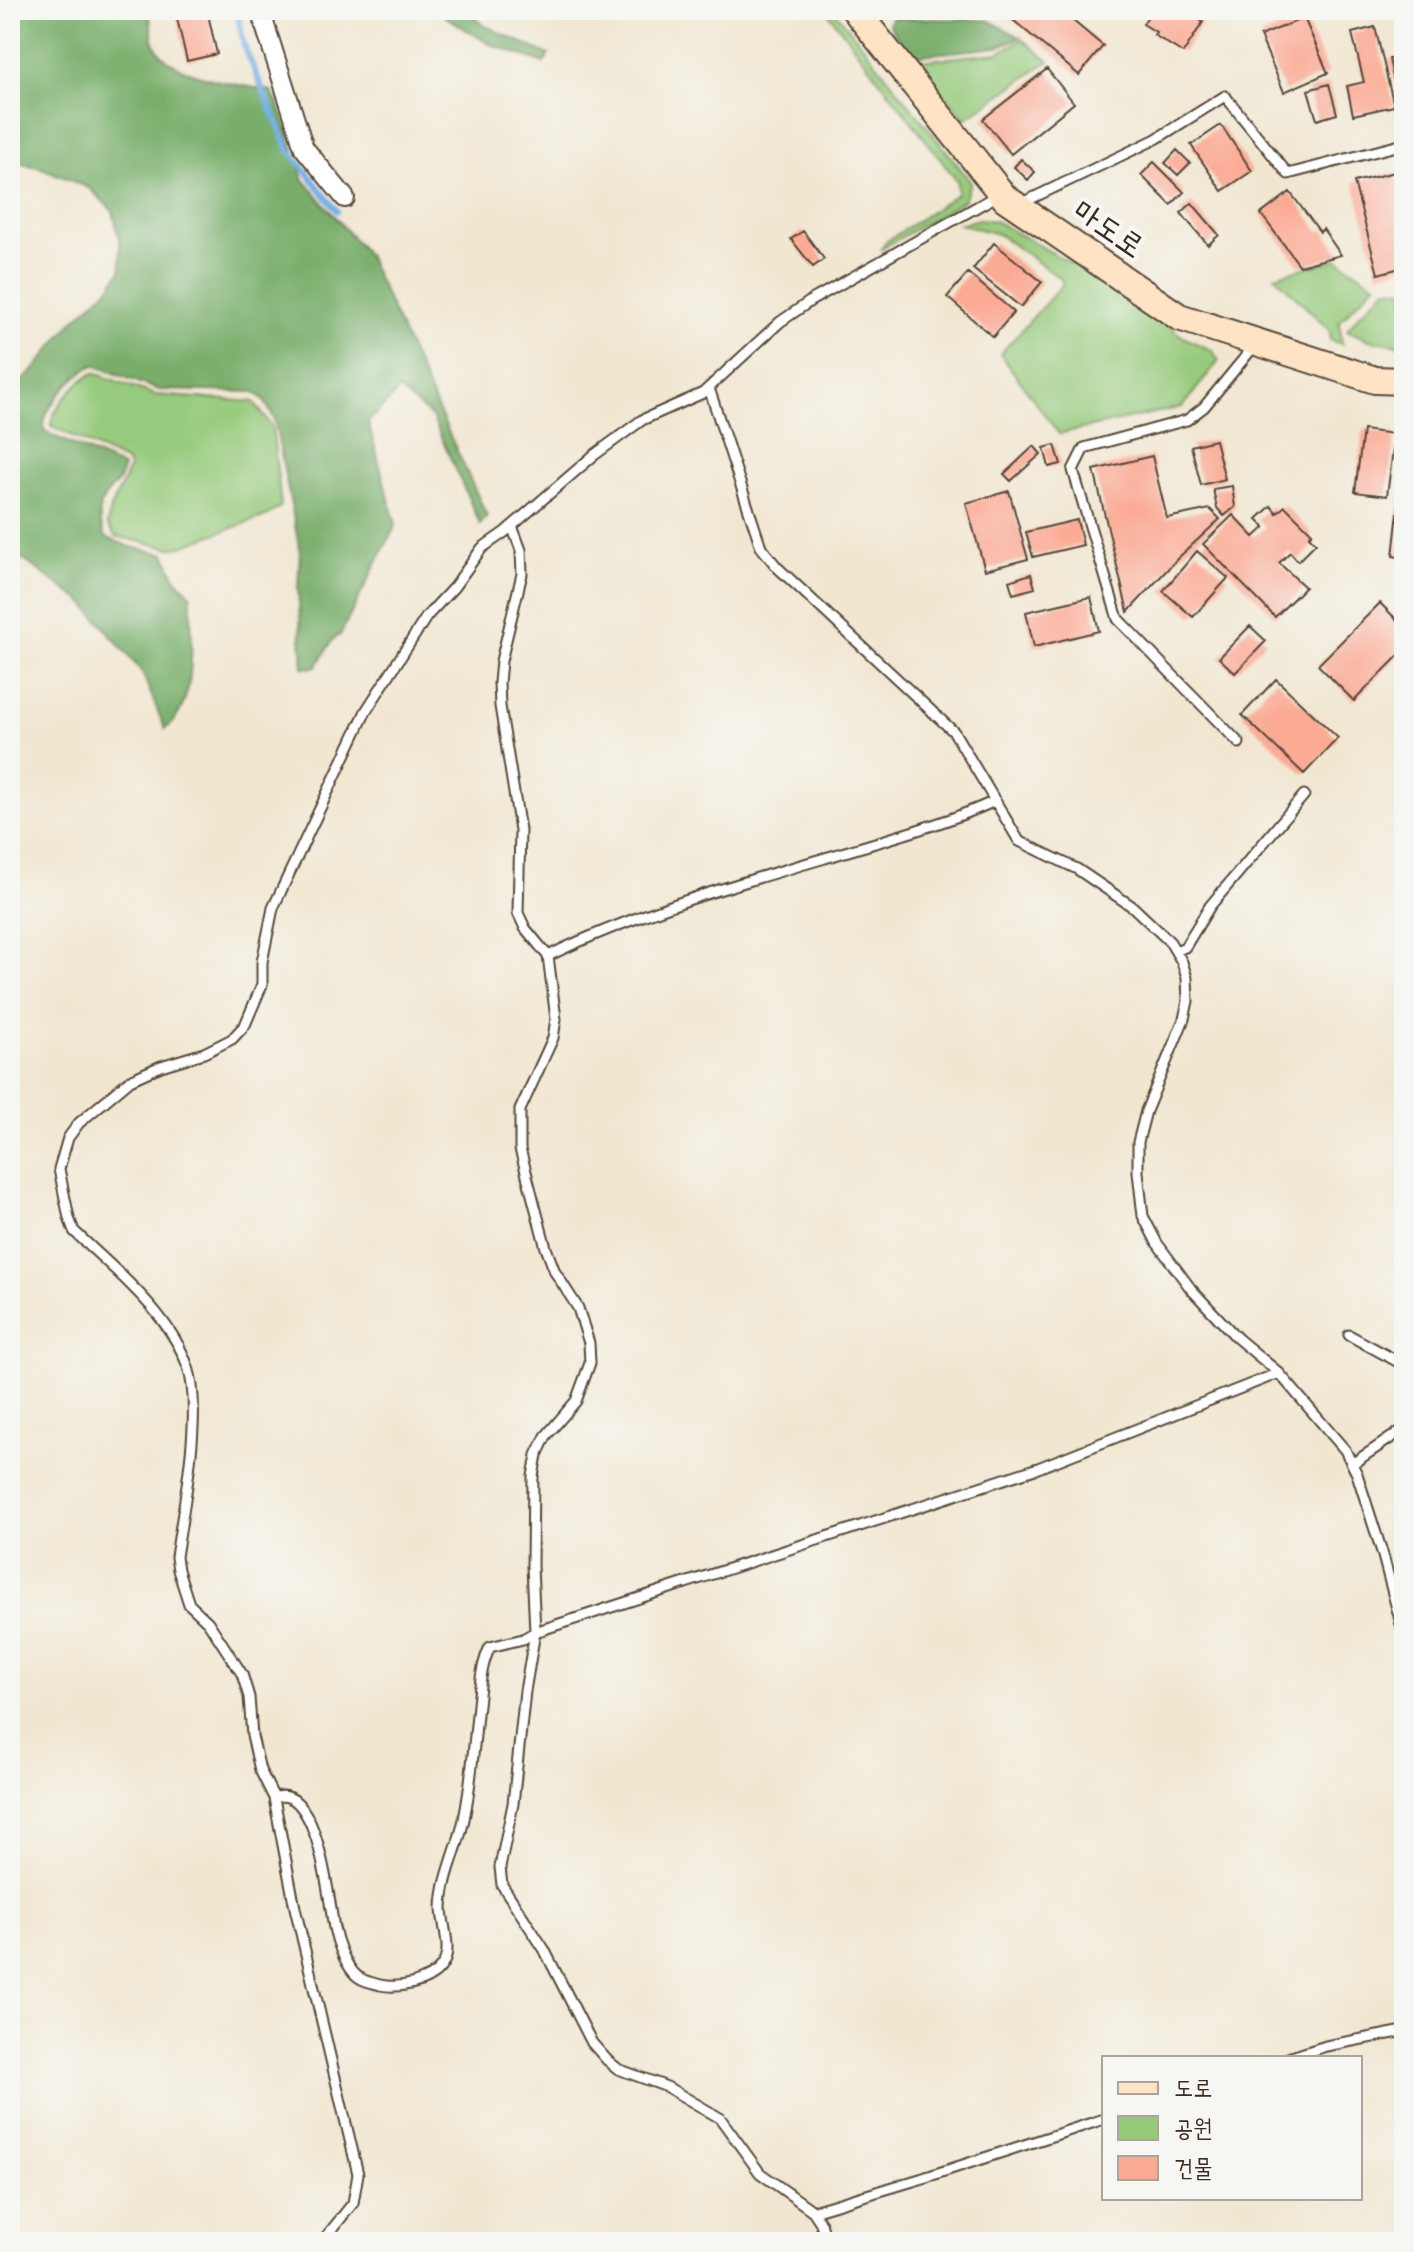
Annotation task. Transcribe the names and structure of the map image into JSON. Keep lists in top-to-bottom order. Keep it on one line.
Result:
{"streets":{"main road":["마도로"]},"legend":["도로","공원","건물"]}
